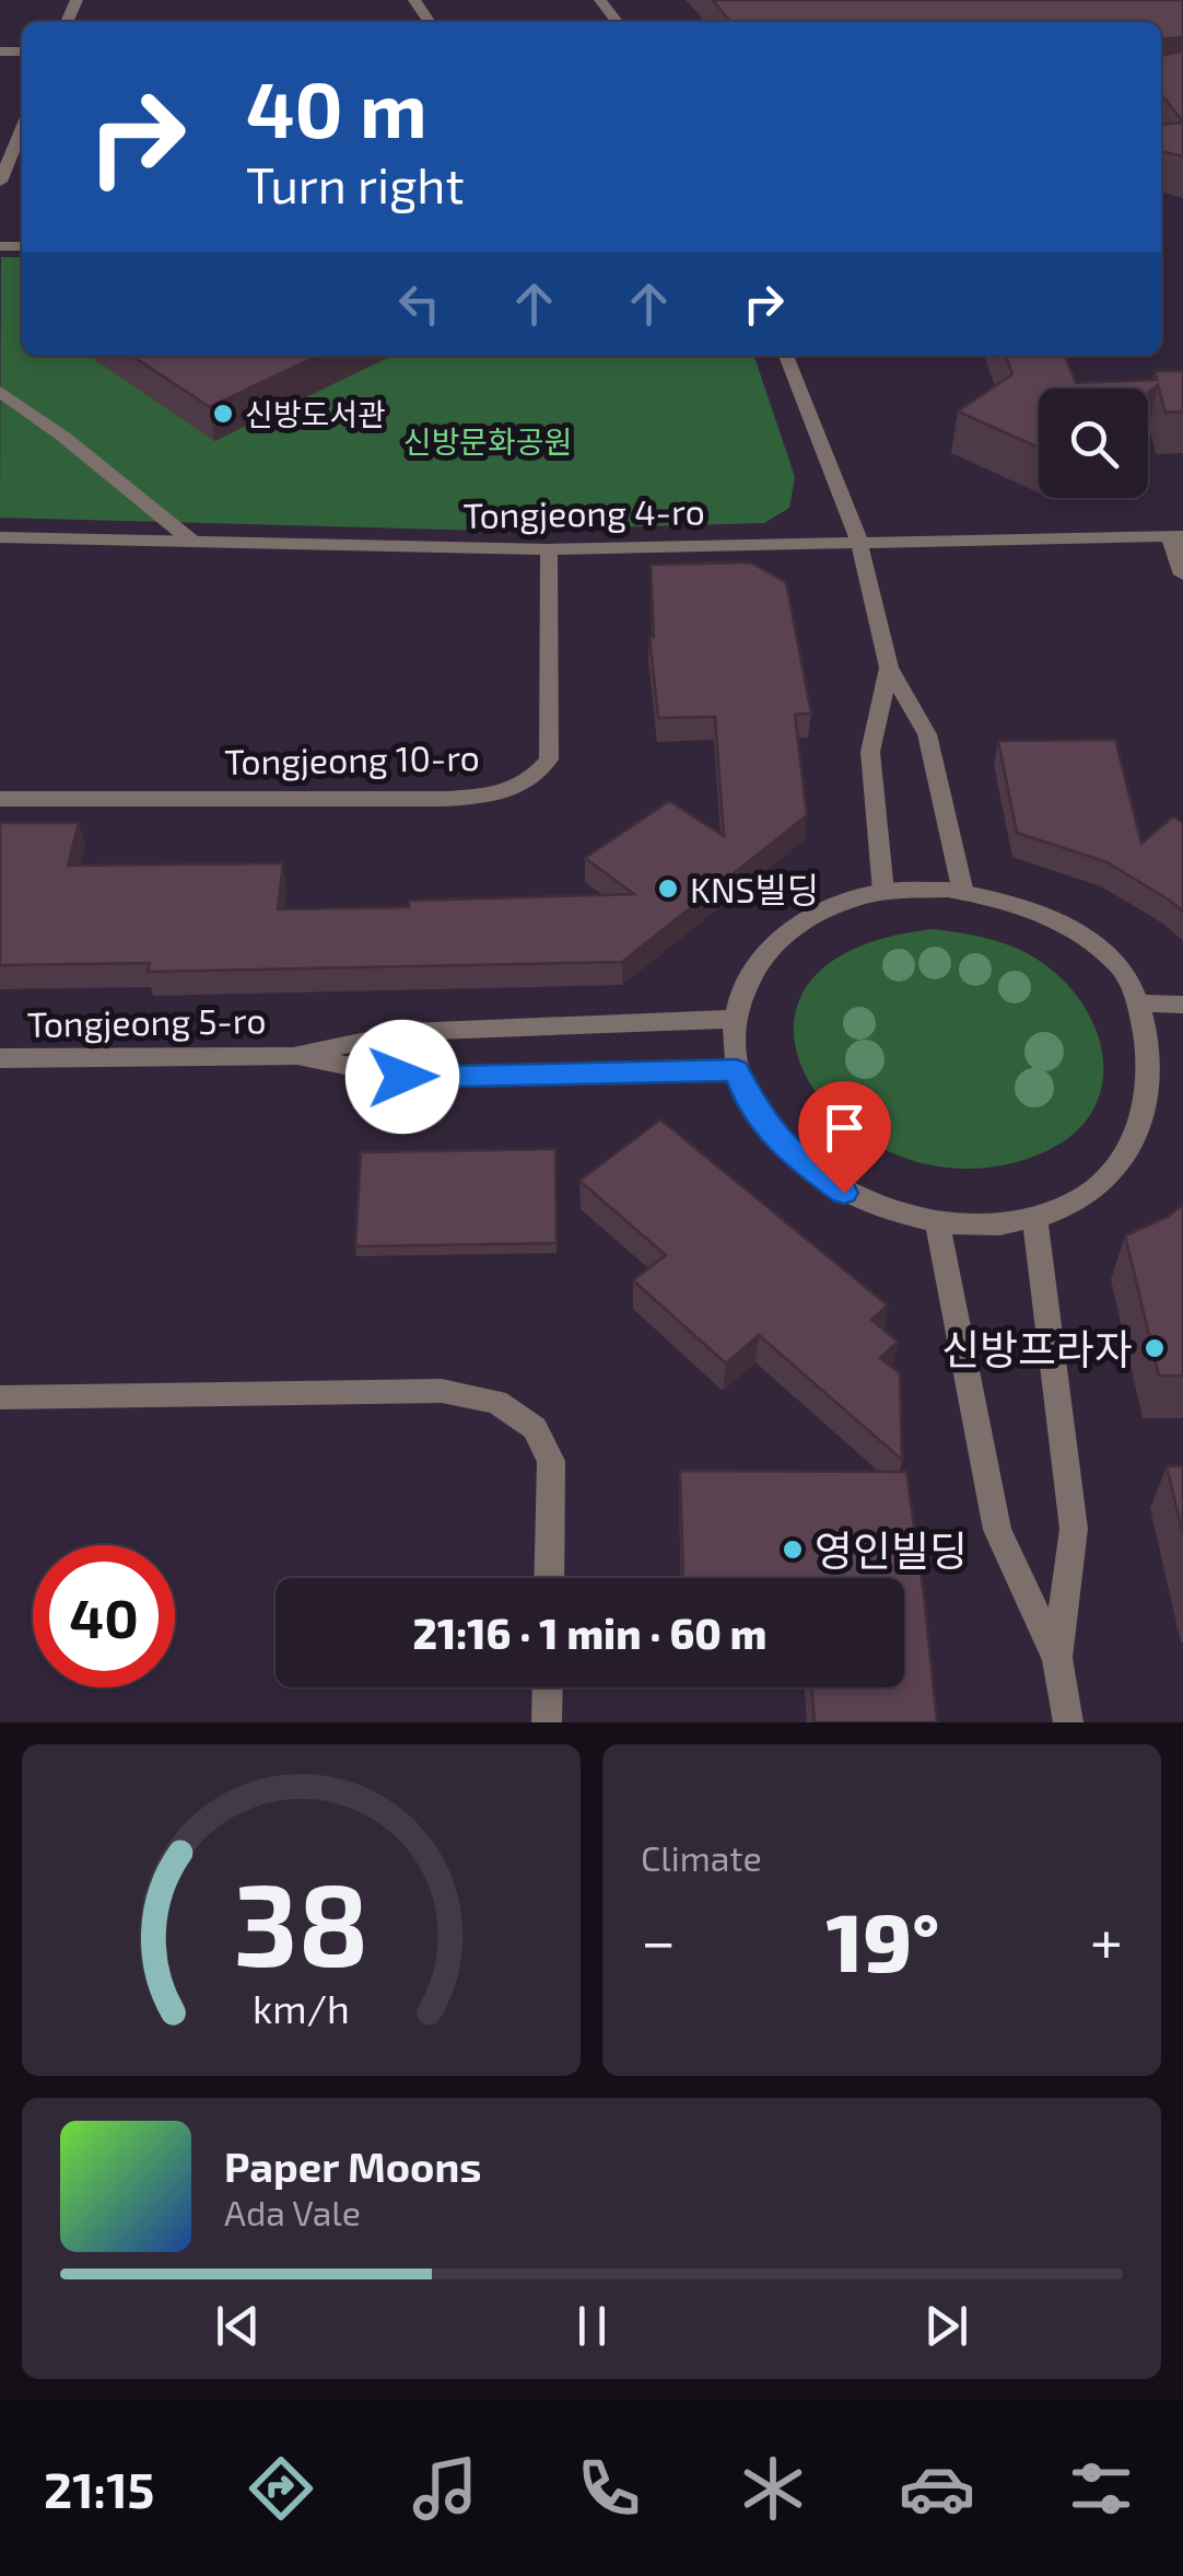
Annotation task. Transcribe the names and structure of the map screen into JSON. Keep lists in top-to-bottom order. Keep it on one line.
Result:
{"streets":{"street":["Tongjeong 4-ro","Tongjeong 10-ro","Tongjeong 5-ro"]},"crossings":[["Tongjeong 4-ro","Tongjeong 10-ro"]],"parks":["신방문화공원"],"places":["신방도서관","KNS빌딩","신방프라자","영인빌딩"],"page":{"turn":["40 m","Turn right"],"limit":"40","trip":"21:16 · 1 min · 60 m","tile":"Climate","heat":["−","19°","+"],"song":["Paper Moons","Ada Vale"],"tabs":"21:15","gauge":["38","km/h"]}}
